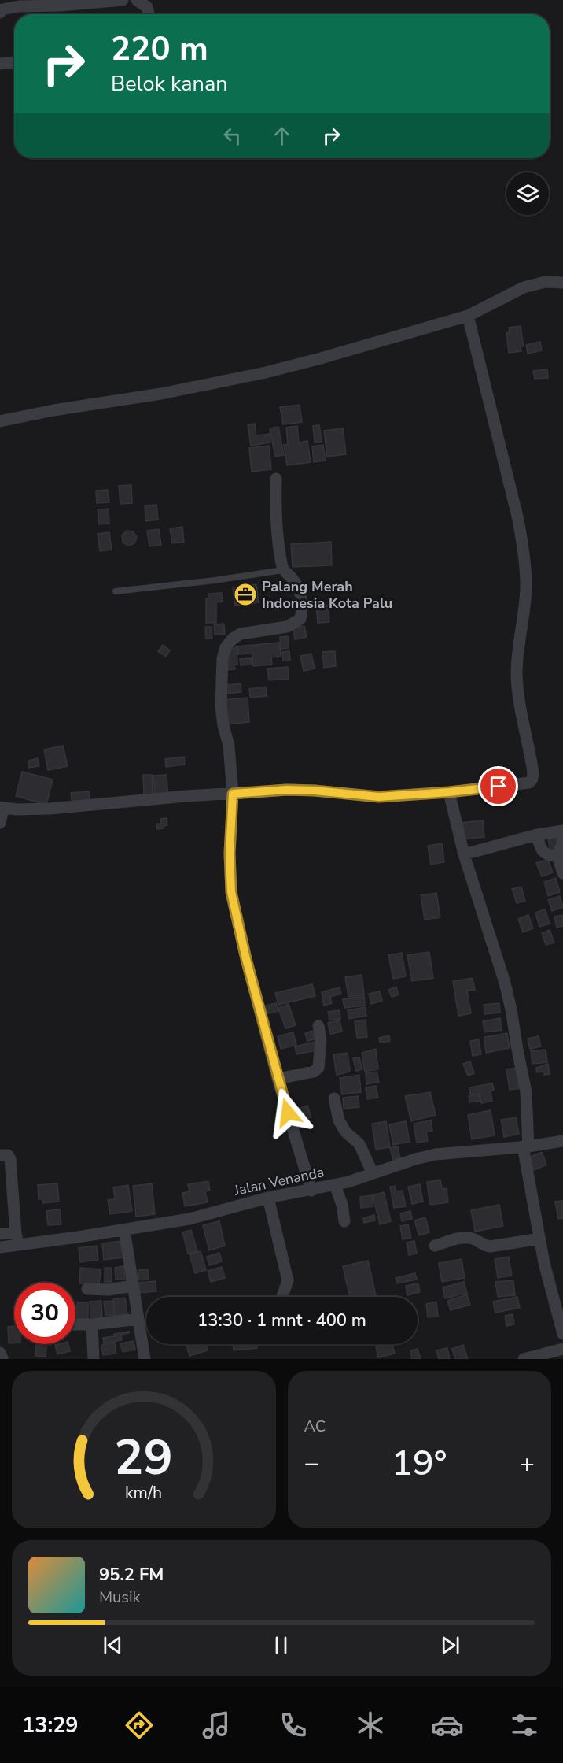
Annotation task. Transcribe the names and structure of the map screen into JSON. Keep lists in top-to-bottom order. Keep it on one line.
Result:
{"streets":{"street":["Jalan Venanda"]},"places":{"office":["Palang Merah Indonesia Kota Palu"]},"page":{"turn":["220 m","Belok kanan"],"limit":"30","trip":"13:30 · 1 mnt · 400 m","tile":"AC","heat":["−","19°","+"],"song":["95.2 FM","Musik"],"tabs":"13:29","gauge":["29","km/h"]}}
